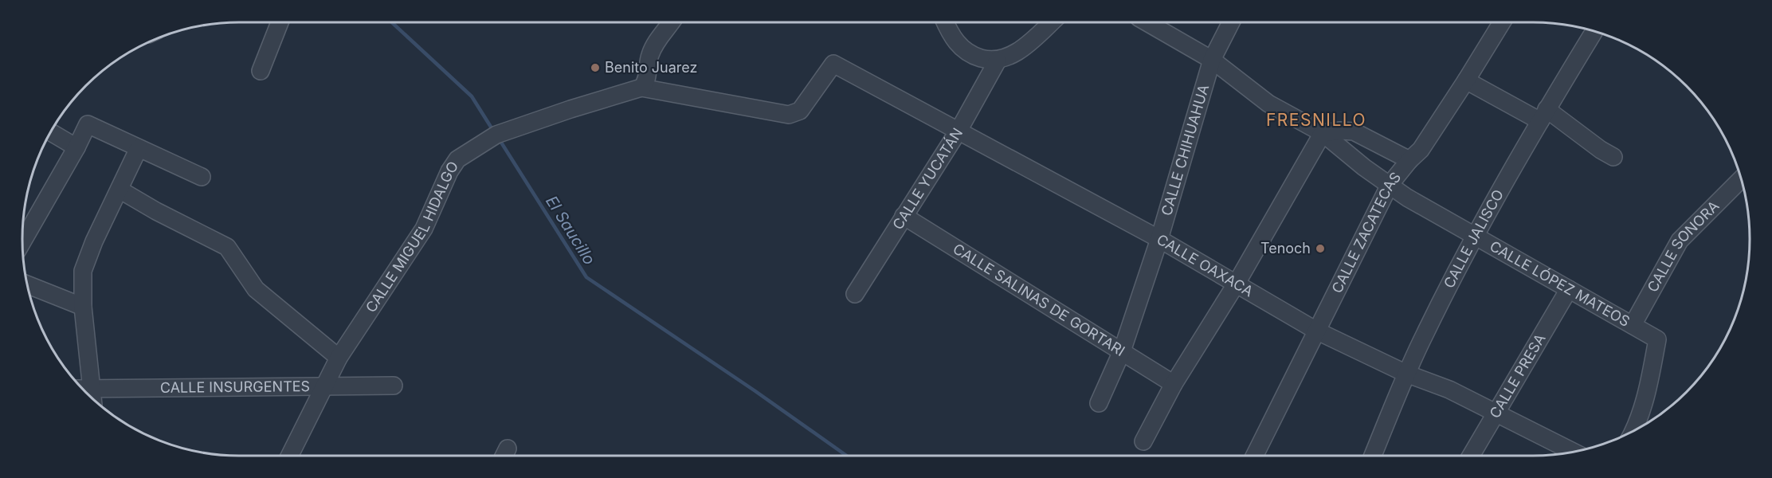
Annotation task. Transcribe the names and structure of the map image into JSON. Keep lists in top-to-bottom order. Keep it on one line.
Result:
{"streets":{"street":["CALLE CHIHUAHUA","CALLE YUCATÁN","CALLE ZACATECAS","CALLE MIGUEL HIDALGO","CALLE JALISCO","CALLE SONORA","CALLE OAXACA","CALLE LÓPEZ MATEOS","CALLE SALINAS DE GORTARI","CALLE PRESA","CALLE INSURGENTES"]},"crossings":[["CALLE CHIHUAHUA","CALLE OAXACA"],["CALLE CHIHUAHUA","CALLE LÓPEZ MATEOS"],["CALLE CHIHUAHUA","CALLE SALINAS DE GORTARI"],["CALLE YUCATÁN","CALLE OAXACA"],["CALLE YUCATÁN","CALLE SALINAS DE GORTARI"],["CALLE ZACATECAS","CALLE OAXACA"],["CALLE ZACATECAS","CALLE LÓPEZ MATEOS"],["CALLE MIGUEL HIDALGO","CALLE OAXACA"],["CALLE MIGUEL HIDALGO","CALLE INSURGENTES"],["CALLE JALISCO","CALLE OAXACA"],["CALLE JALISCO","CALLE LÓPEZ MATEOS"],["CALLE SONORA","CALLE LÓPEZ MATEOS"],["CALLE OAXACA","CALLE PRESA"],["CALLE LÓPEZ MATEOS","CALLE PRESA"]],"districts":["FRESNILLO"],"water":["El Saucillo"],"places":["Benito Juarez","Tenoch"]}
